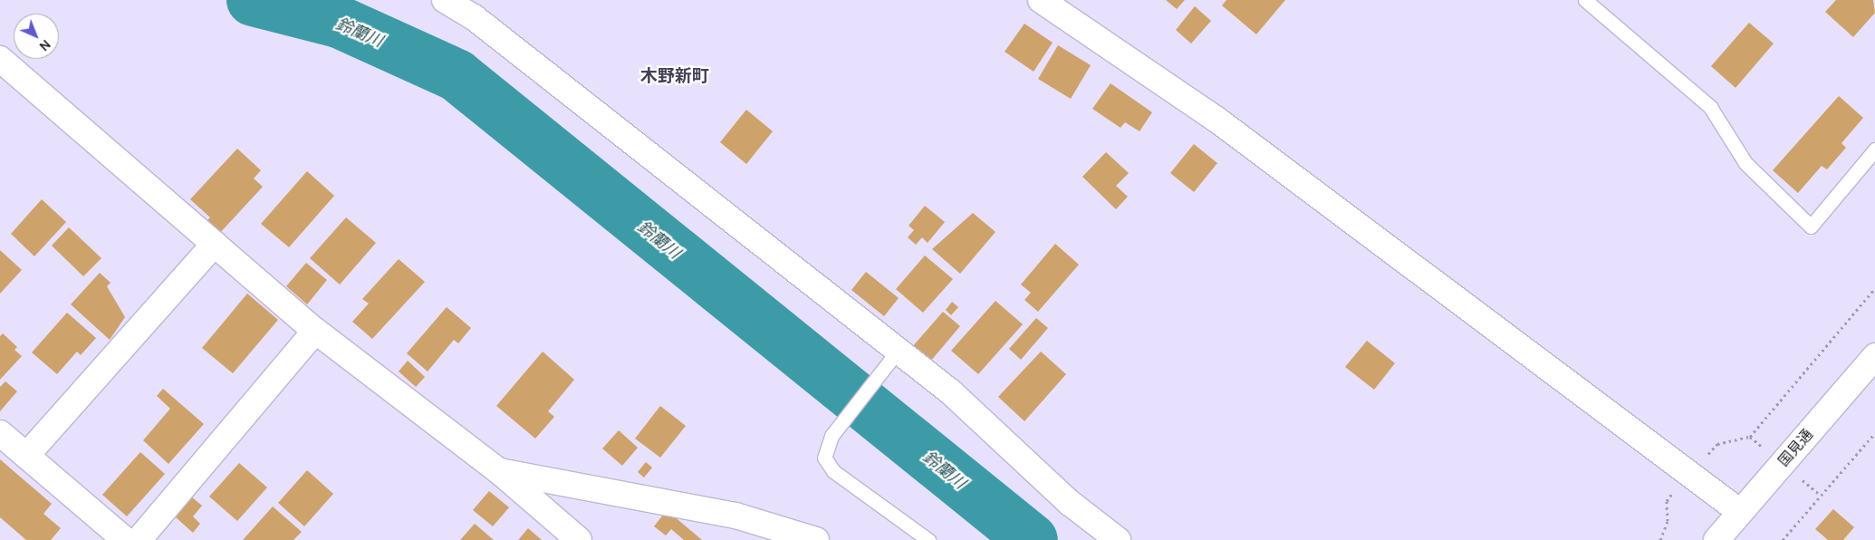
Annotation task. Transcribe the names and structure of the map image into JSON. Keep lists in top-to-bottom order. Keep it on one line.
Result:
{"streets":{"street":["国見通"]},"districts":["木野新町"],"water":["鈴蘭川"],"north":"bottom right"}
